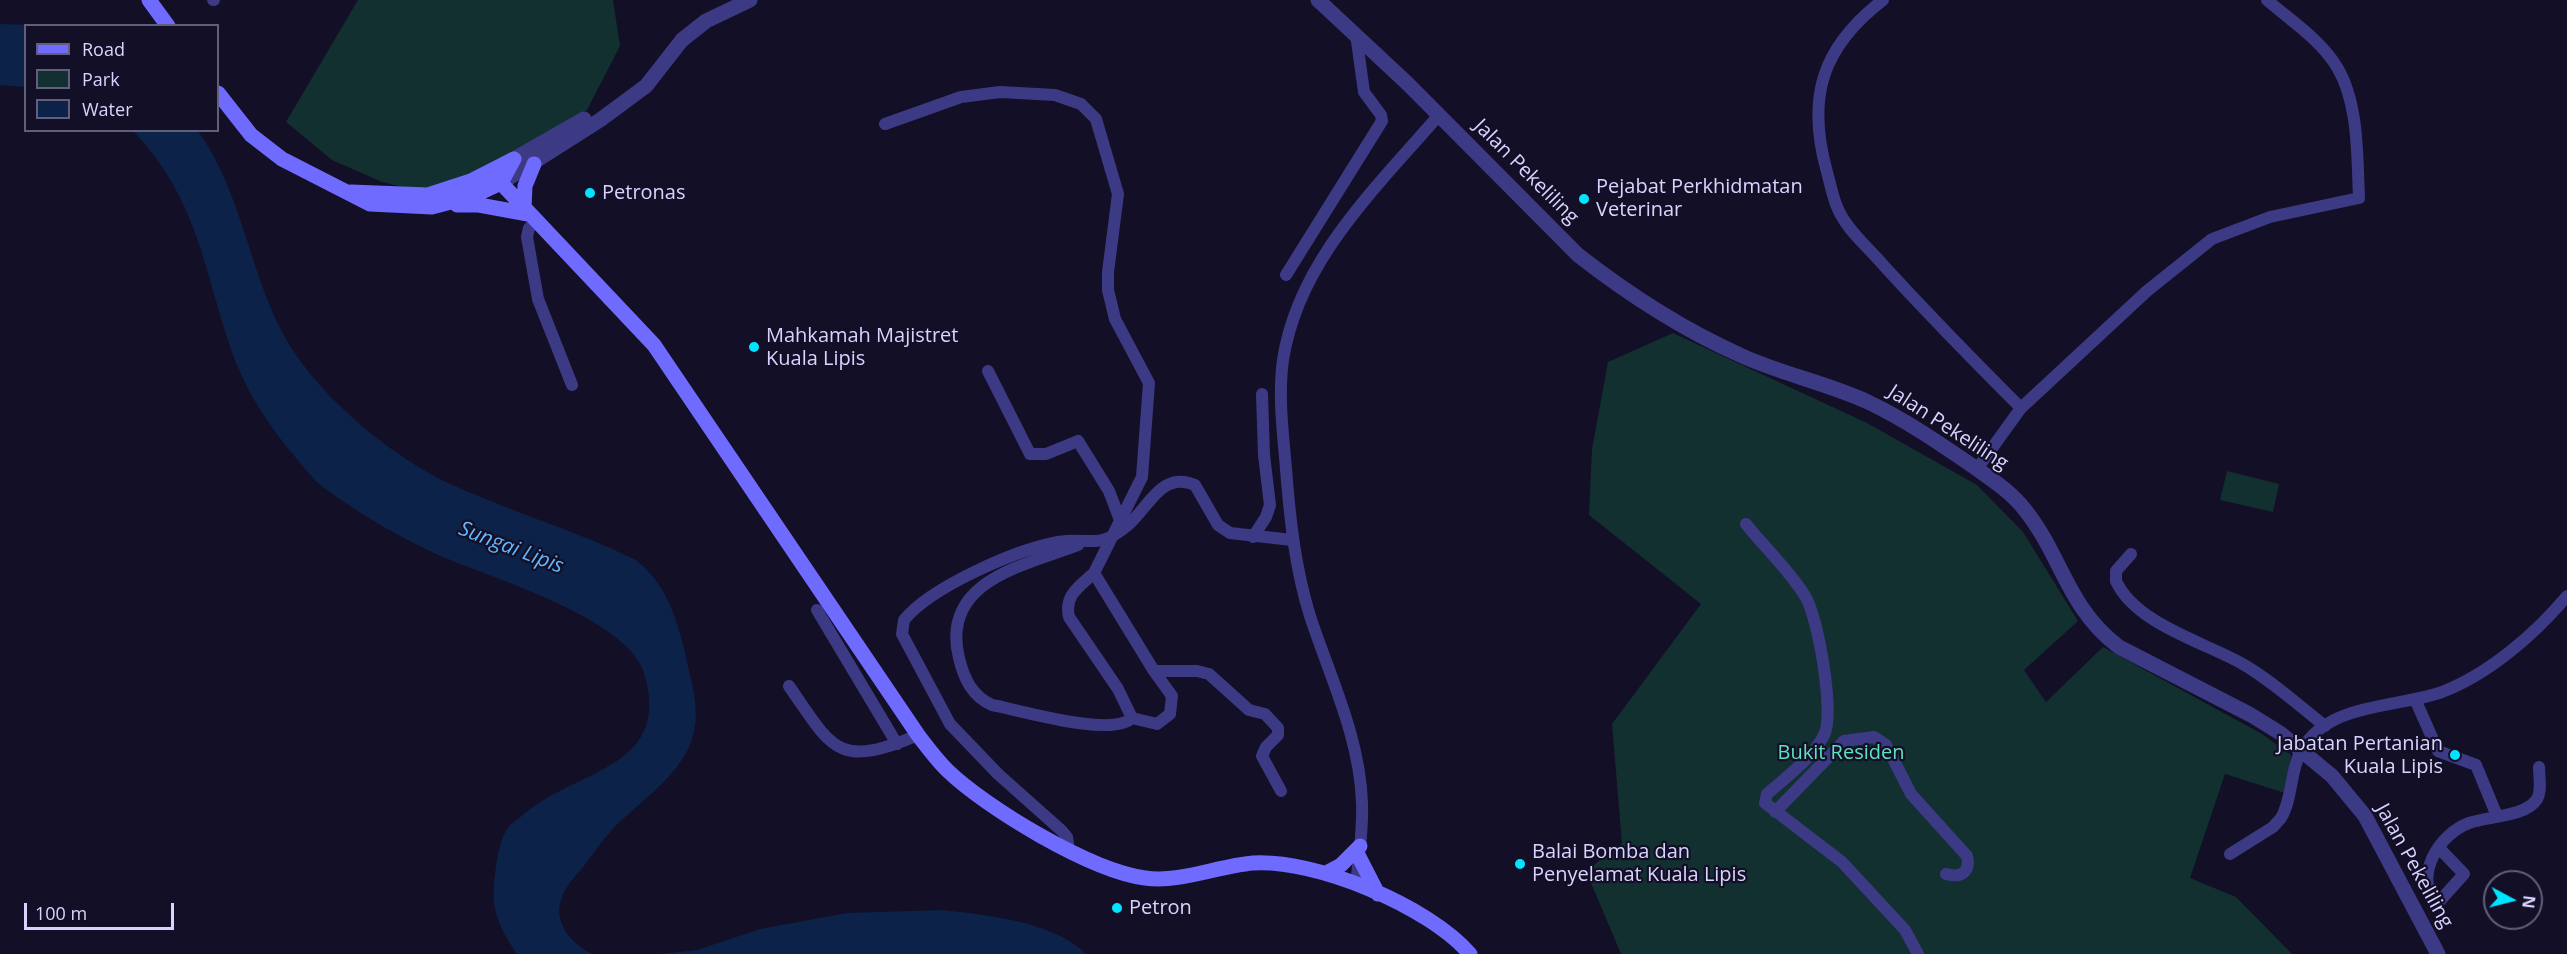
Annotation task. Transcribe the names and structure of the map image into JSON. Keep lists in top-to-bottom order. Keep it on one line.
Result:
{"streets":{"street":["Jalan Pekeliling"]},"water":["Sungai Lipis"],"parks":["Bukit Residen"],"places":["Petronas","Pejabat Perkhidmatan Veterinar","Mahkamah Majistret Kuala Lipis","Jabatan Pertanian Kuala Lipis","Balai Bomba dan Penyelamat Kuala Lipis","Petron"],"legend":["Road","Park","Water"],"scale_bar":"100 m","north":"right"}
